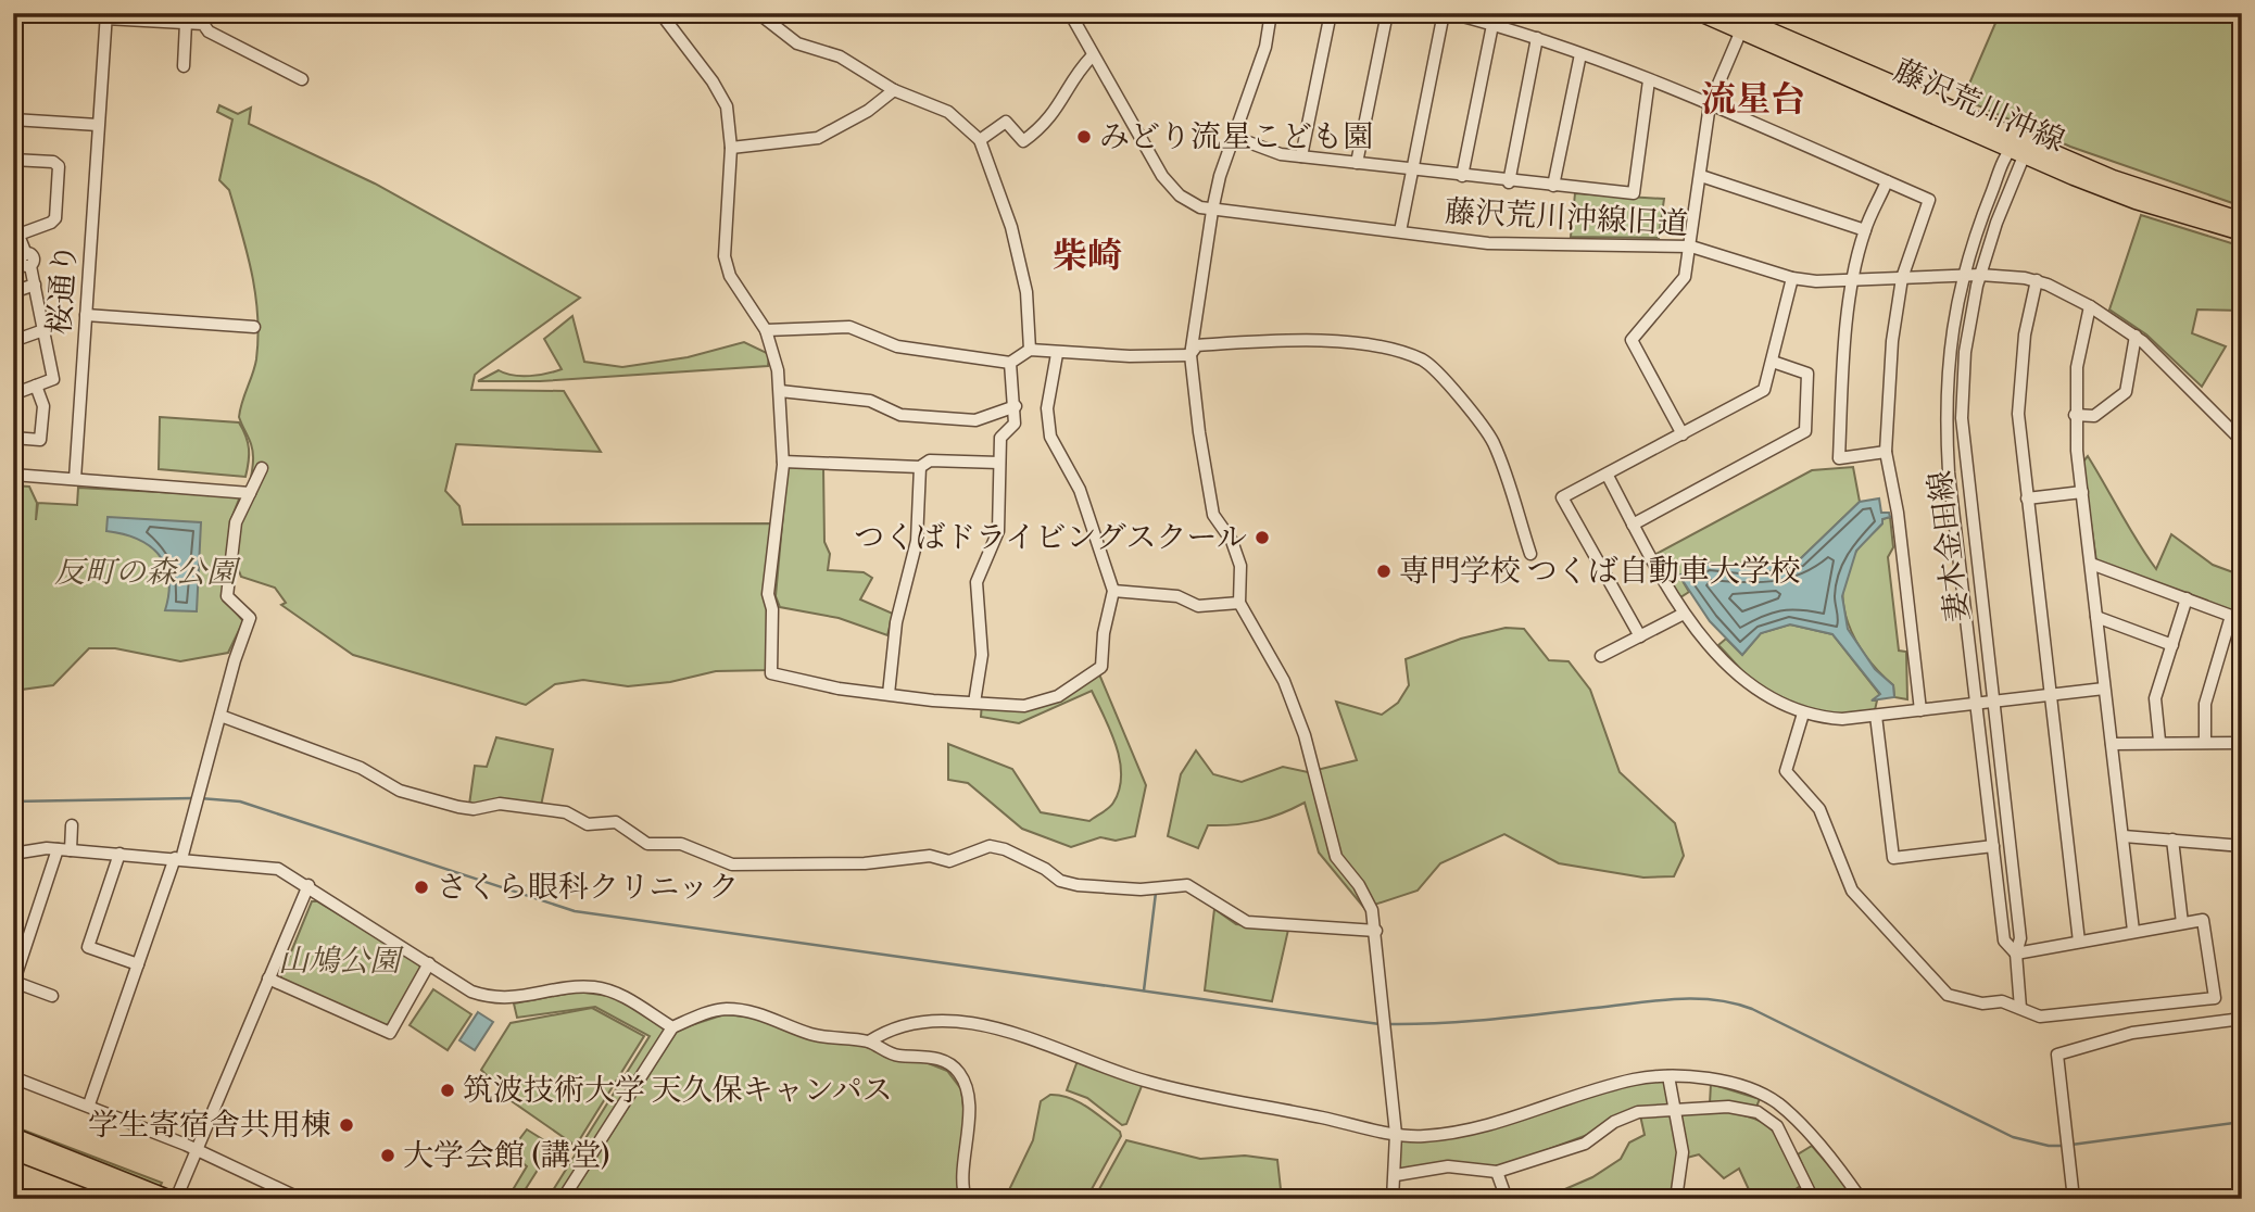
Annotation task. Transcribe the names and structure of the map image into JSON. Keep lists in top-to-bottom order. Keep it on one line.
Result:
{"streets":{"main road":["藤沢荒川沖線"],"street":["藤沢荒川沖線旧道","桜通り","妻木金田線"]},"crossings":[["藤沢荒川沖線","妻木金田線"],["藤沢荒川沖線旧道","妻木金田線"]],"districts":["流星台","柴崎"],"parks":["反町の森公園","山鳩公園"],"places":["みどり流星こども園","つくばドライビングスクール","専門学校 つくば自動車大学校","さくら眼科クリニック","筑波技術大学 天久保キャンパス","学生寄宿舎共用棟","大学会館 (講堂)"]}
